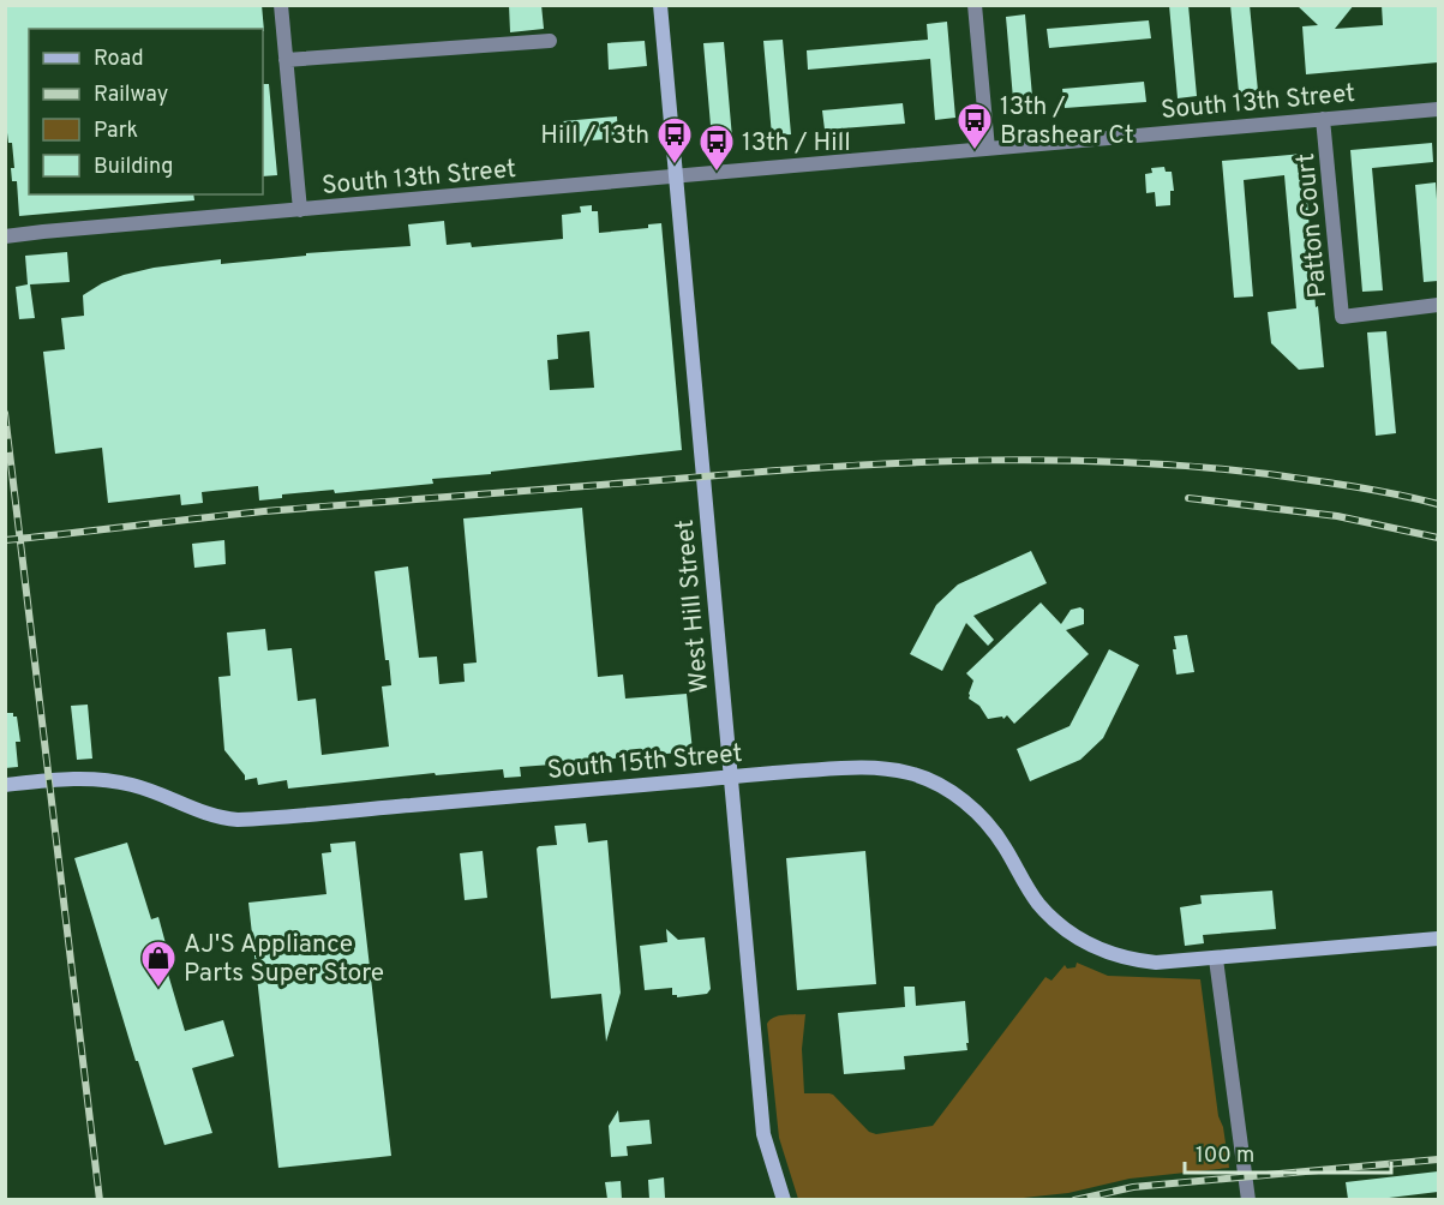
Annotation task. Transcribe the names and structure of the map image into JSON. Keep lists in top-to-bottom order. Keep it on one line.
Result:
{"streets":{"street":["South 13th Street","Patton Court","West Hill Street","South 15th Street"]},"crossings":[["South 13th Street","Patton Court"],["South 13th Street","West Hill Street"],["West Hill Street","South 15th Street"]],"places":{"bus stop":["13th / Brashear Ct","Hill / 13th","13th / Hill"],"shop":["AJ'S Appliance Parts Super Store"]},"legend":["Road","Railway","Park","Building"],"scale_bar":"100 m"}
